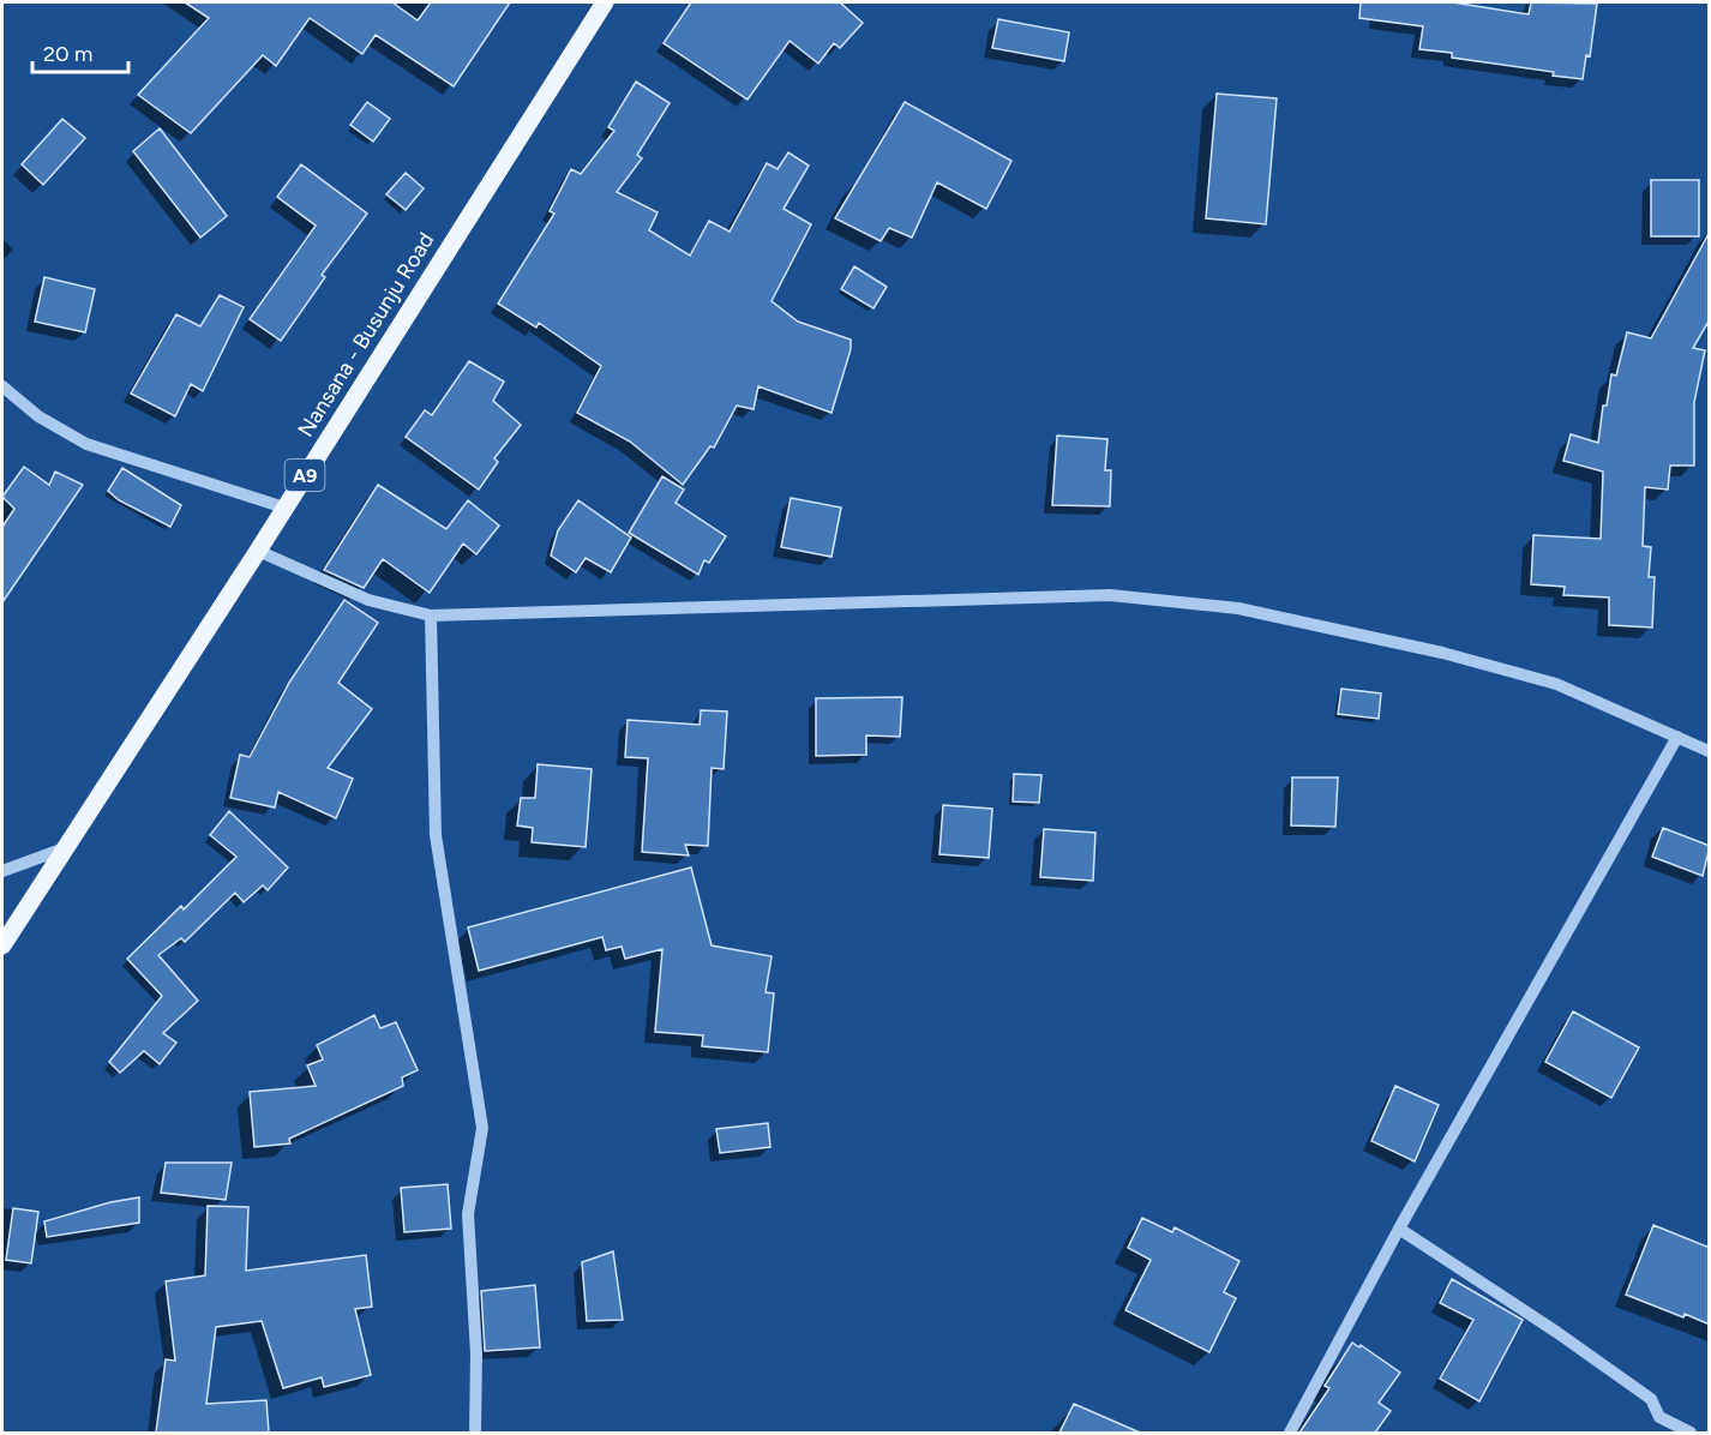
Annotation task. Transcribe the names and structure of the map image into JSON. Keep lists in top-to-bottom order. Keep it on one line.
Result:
{"streets":{"main road":["Nansana - Busunju Road","A9"]},"scale_bar":"20 m"}
